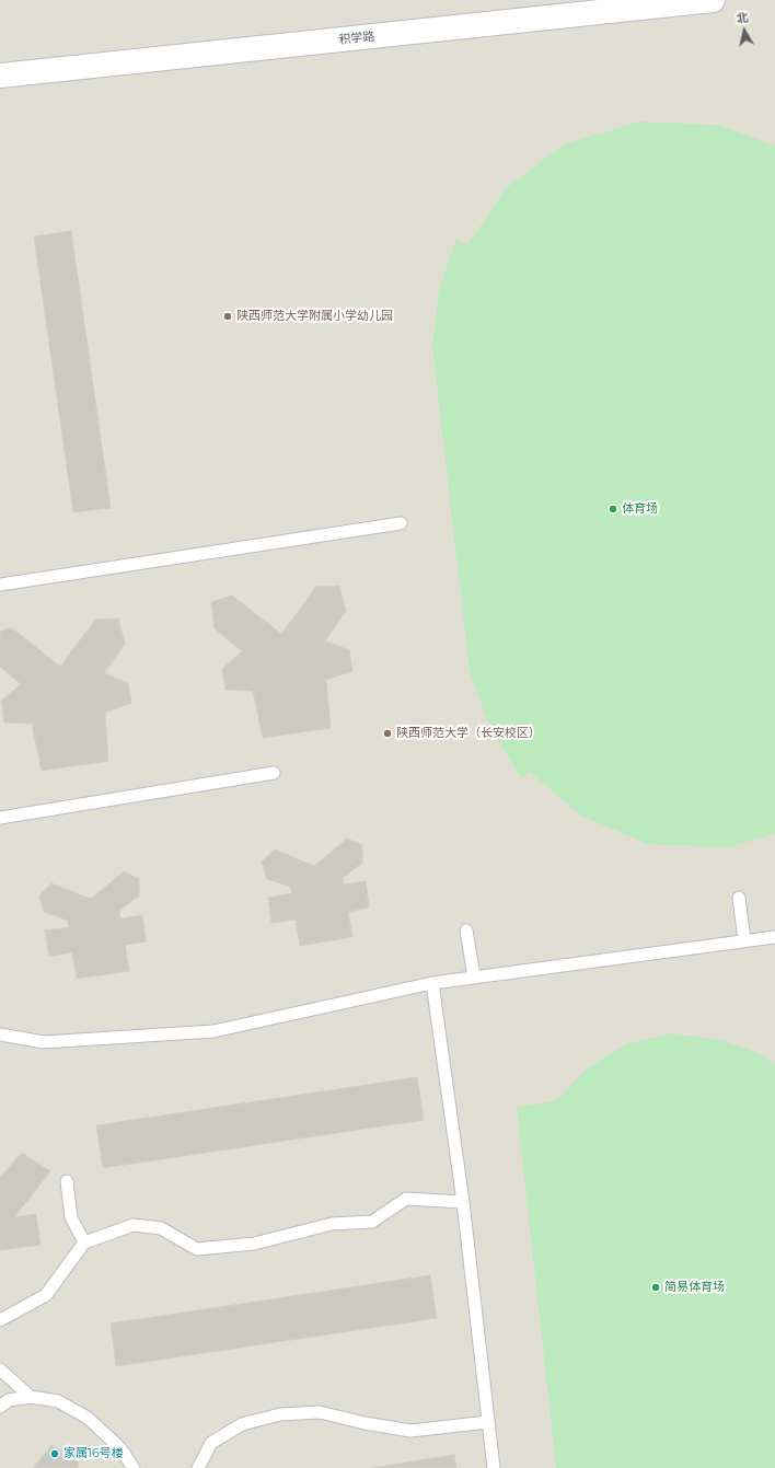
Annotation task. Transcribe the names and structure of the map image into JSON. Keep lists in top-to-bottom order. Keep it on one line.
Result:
{"streets":{"street":["积学路"]},"places":["陕西师范大学附属小学幼儿园","体育场","陕西师范大学（长安校区）","简易体育场","家属16号楼"],"north":"top"}
